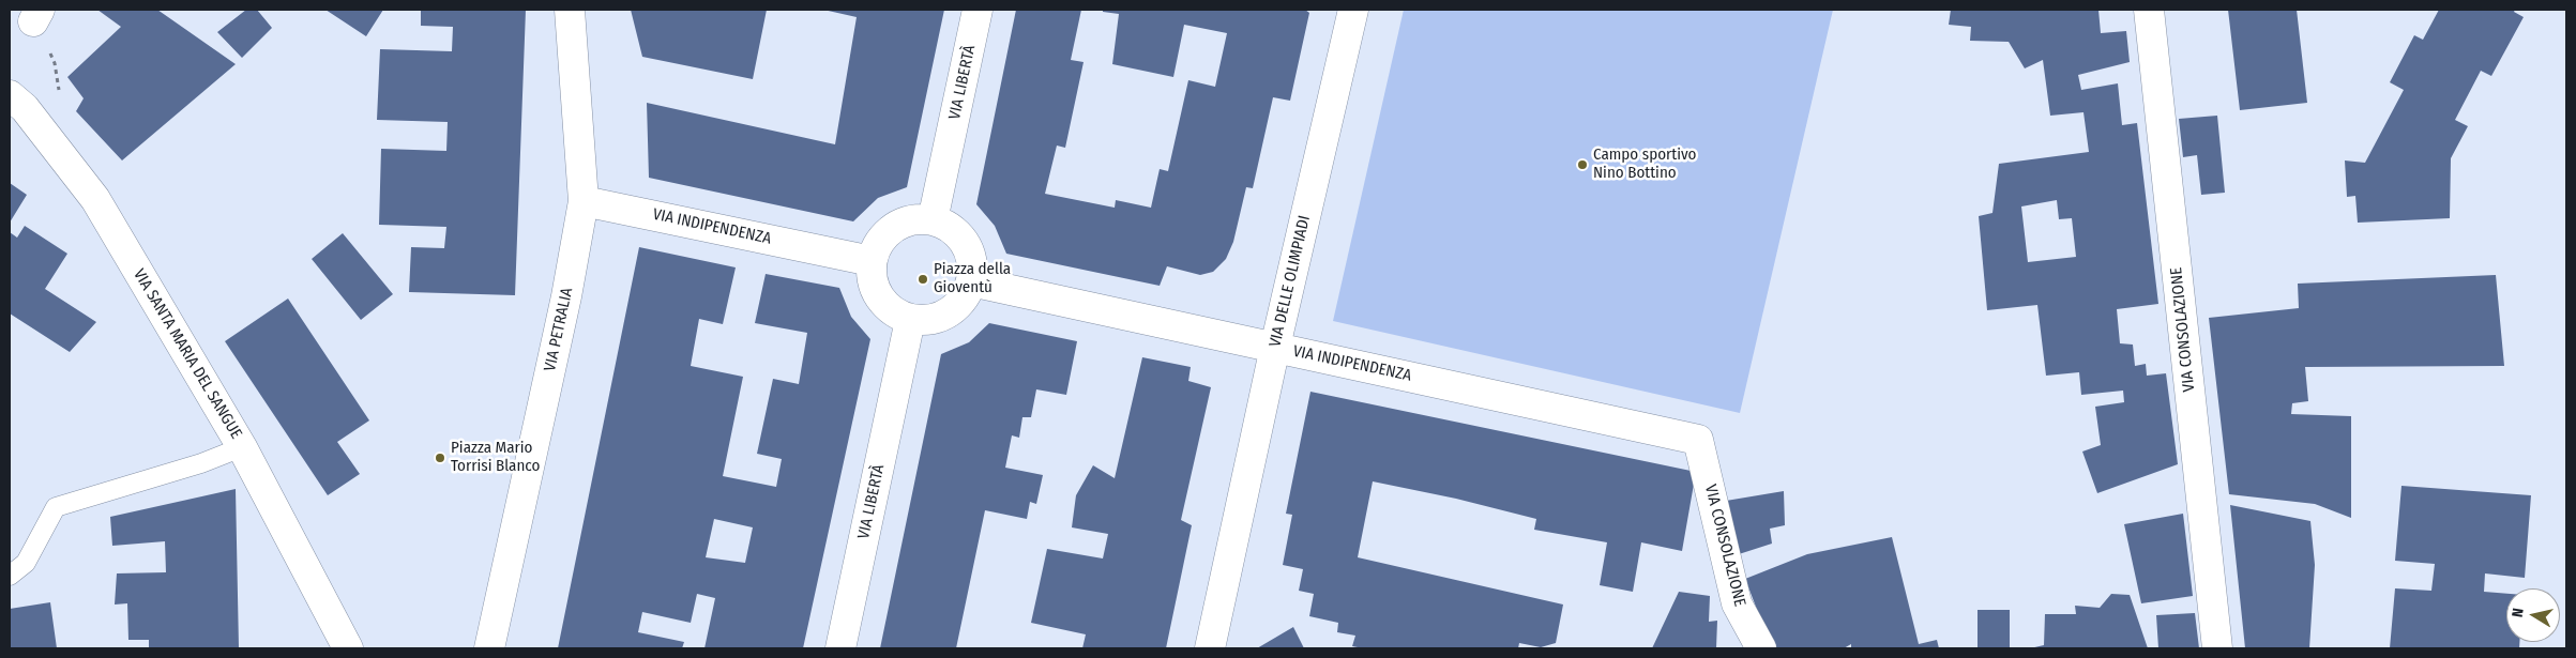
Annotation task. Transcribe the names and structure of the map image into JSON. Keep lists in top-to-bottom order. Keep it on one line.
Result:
{"streets":{"street":["VIA LIBERTÀ","VIA INDIPENDENZA","VIA DELLE OLIMPIADI","VIA PETRALIA","VIA CONSOLAZIONE","VIA SANTA MARIA DEL SANGUE"]},"crossings":[["VIA LIBERTÀ","VIA INDIPENDENZA"],["VIA INDIPENDENZA","VIA DELLE OLIMPIADI"],["VIA INDIPENDENZA","VIA PETRALIA"],["VIA INDIPENDENZA","VIA CONSOLAZIONE"]],"places":["Campo sportivo Nino Bottino","Piazza della Gioventù","Piazza Mario Torrisi Blanco"],"north":"left"}
